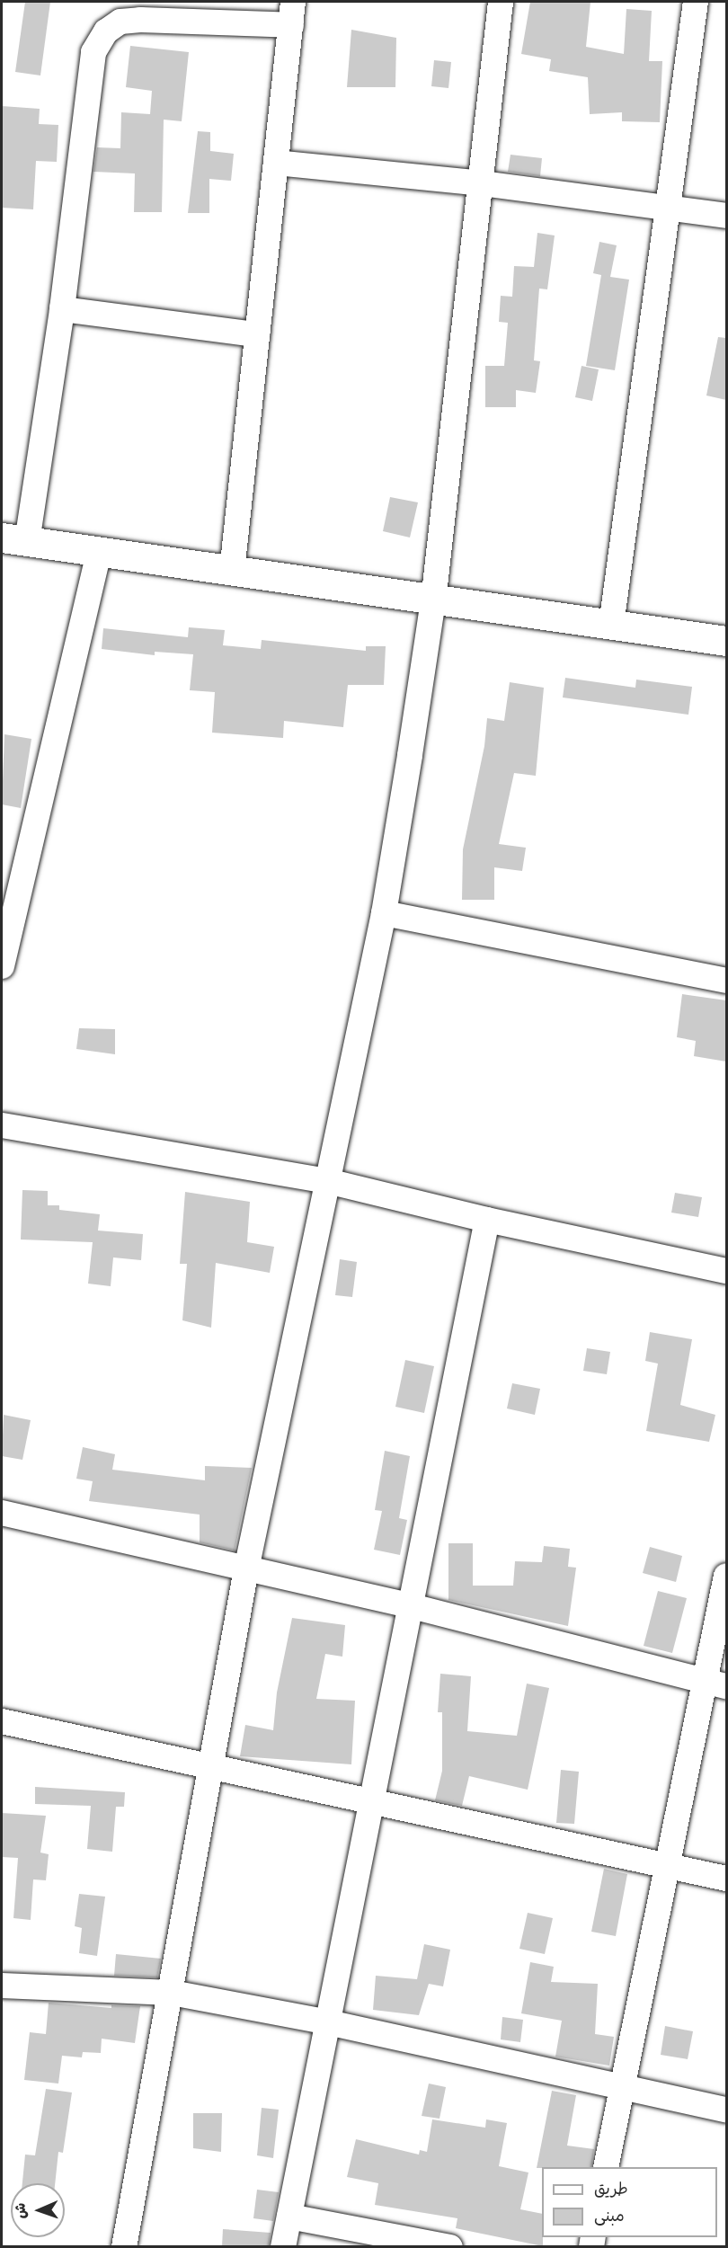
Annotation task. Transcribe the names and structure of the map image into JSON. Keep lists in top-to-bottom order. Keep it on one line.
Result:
{"legend":["طريق","مبنى"],"north":"left"}
